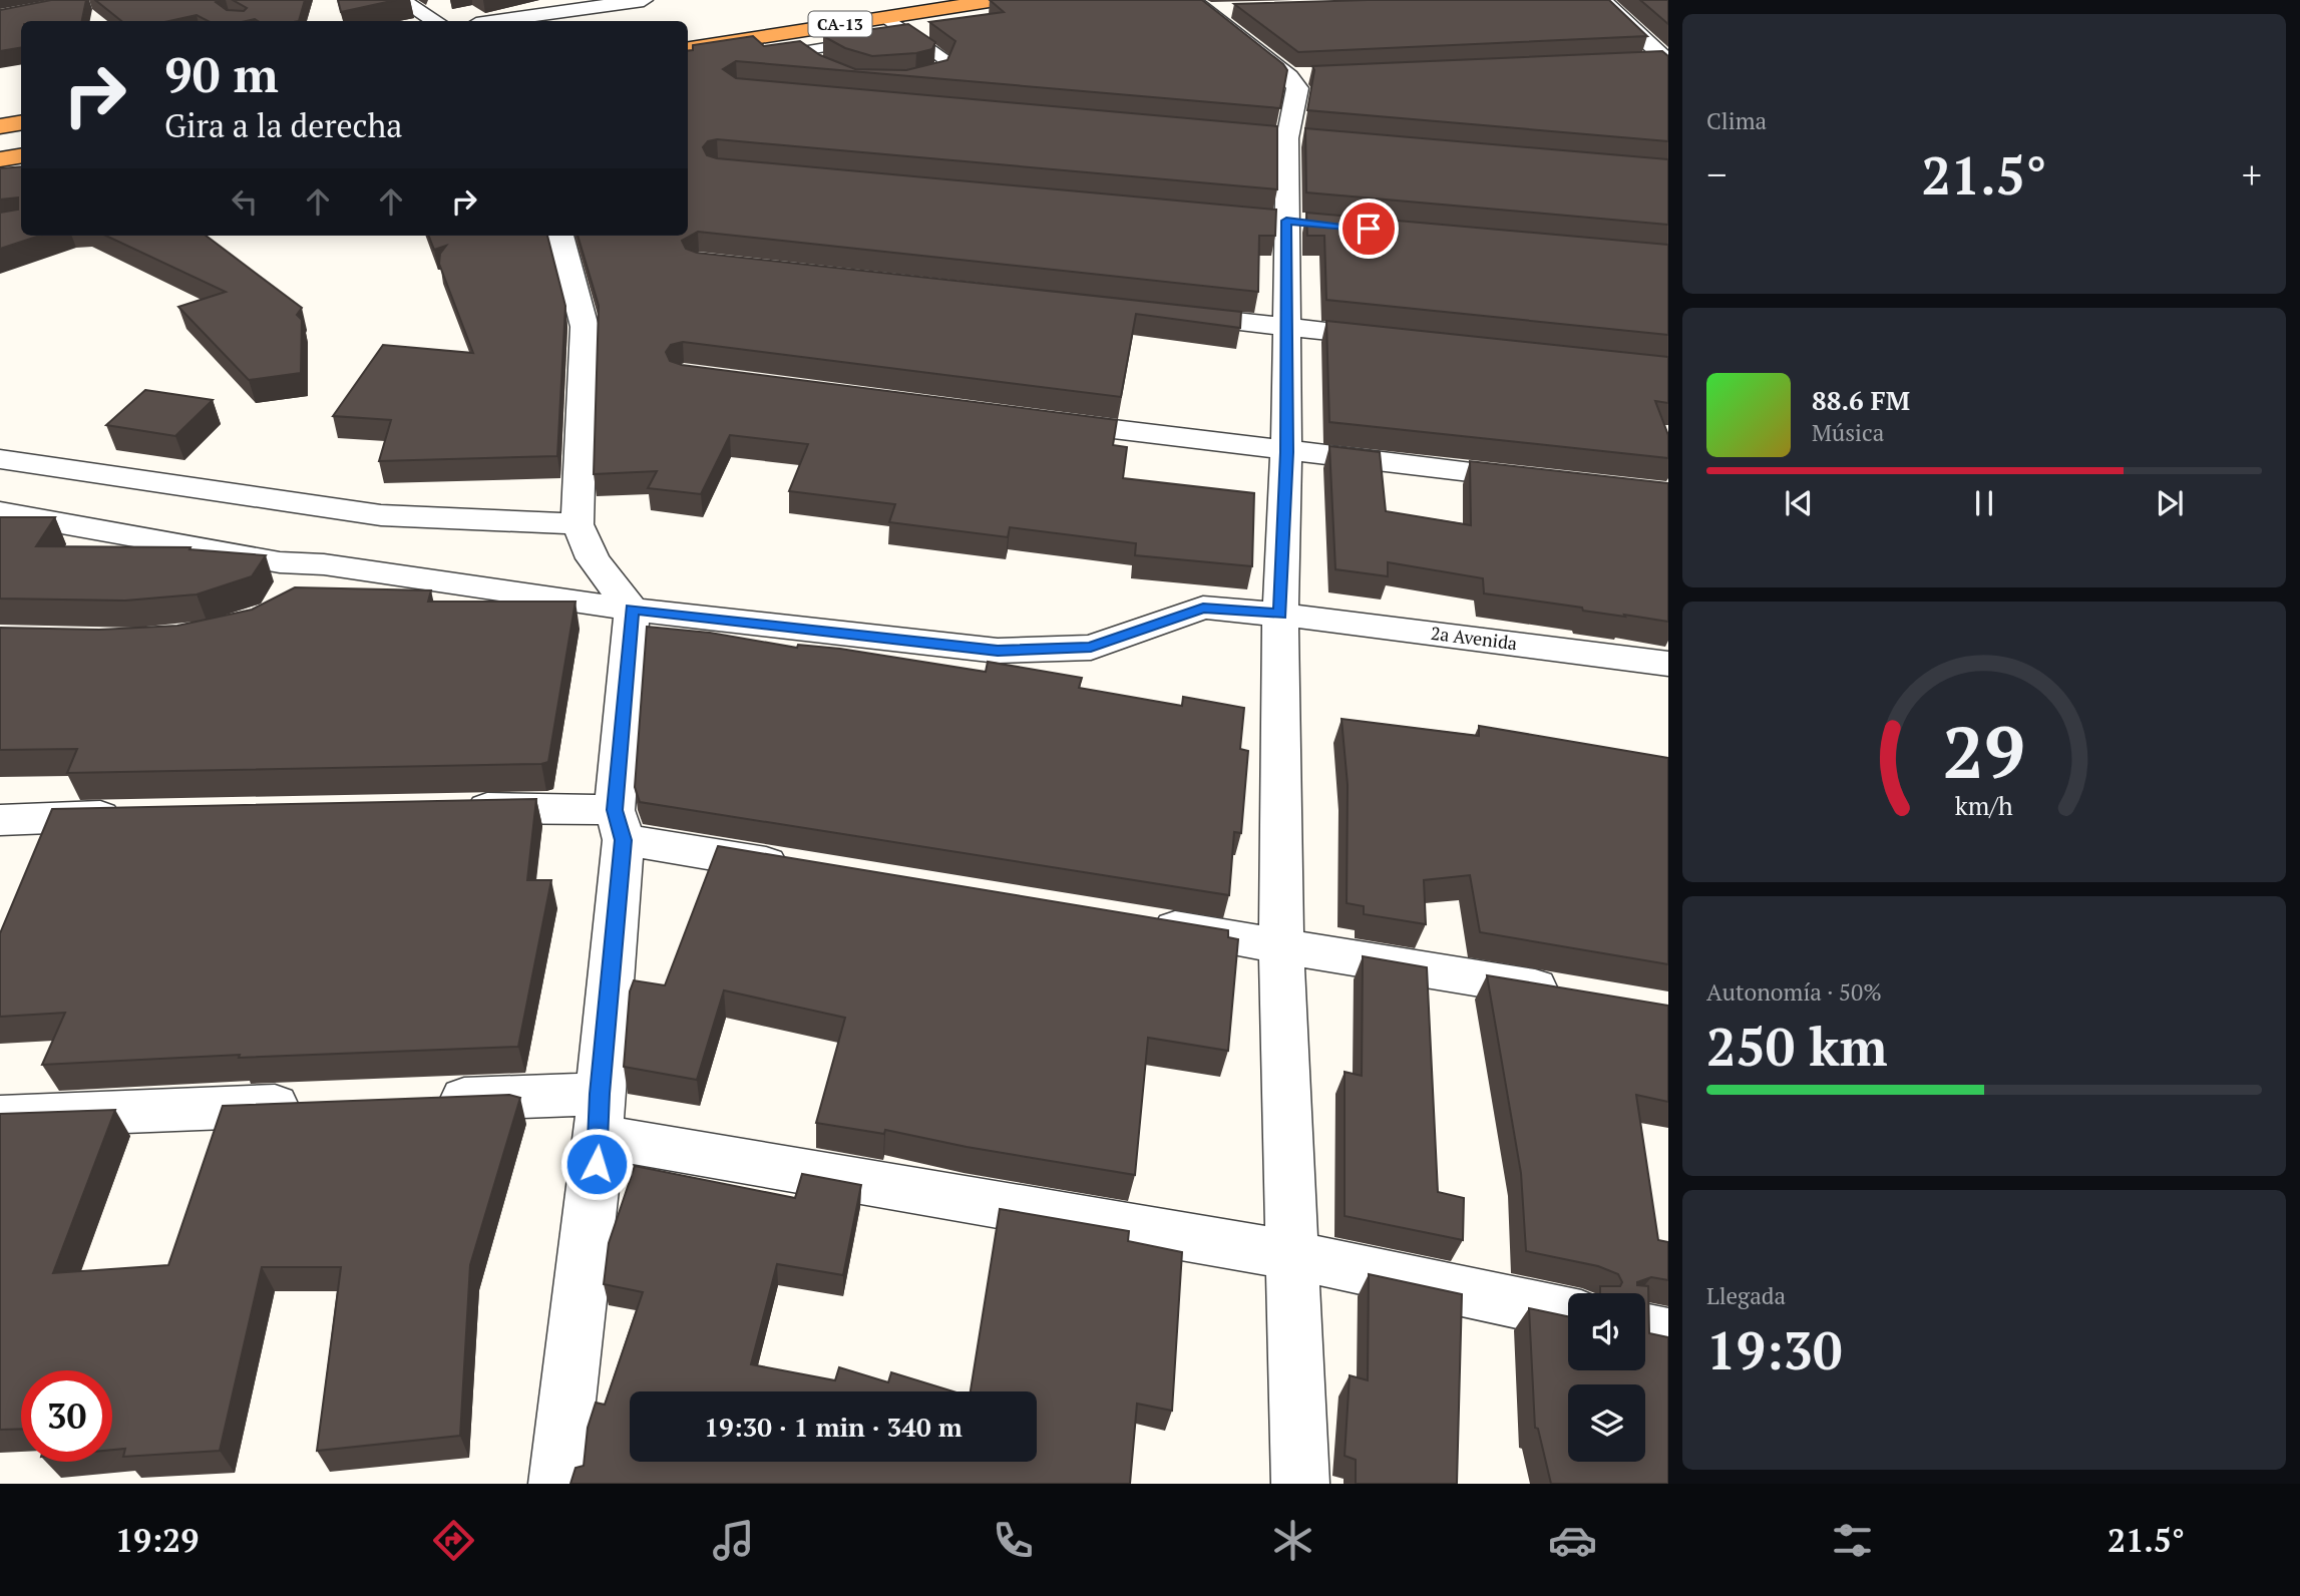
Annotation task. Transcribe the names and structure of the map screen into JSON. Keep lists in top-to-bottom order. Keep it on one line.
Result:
{"streets":{"highway":["CA-13"],"street":["2a Avenida"]},"page":{"tile":["Clima",["Autonomía · 50%","250 km"],["Llegada","19:30"]],"turn":["90 m","Gira a la derecha"],"heat":["−","21.5°","+"],"song":["88.6 FM","Música"],"limit":"30","trip":"19:30 · 1 min · 340 m","tabs":["19:29","21.5°"],"gauge":["29","km/h"]}}
